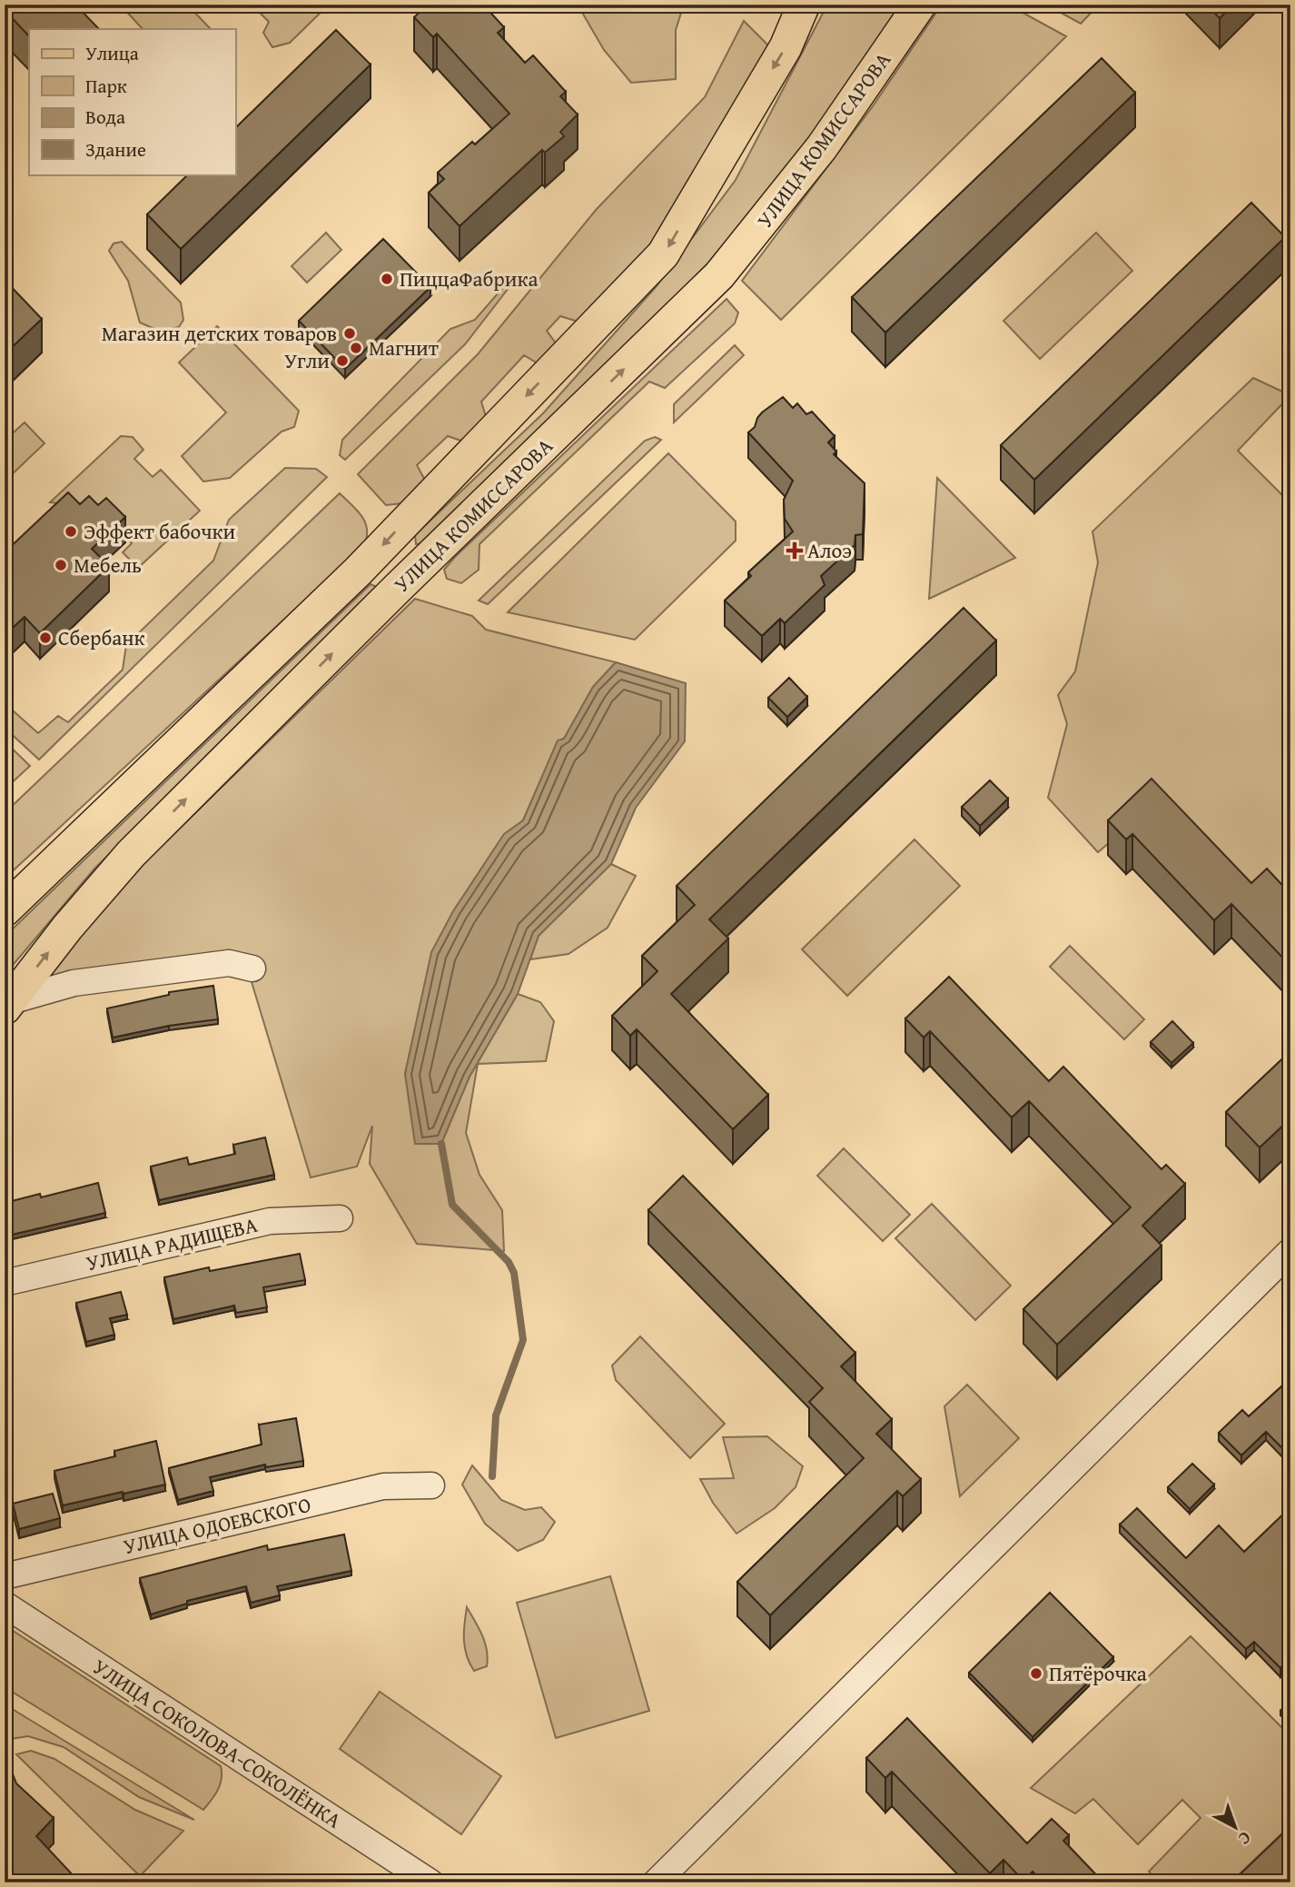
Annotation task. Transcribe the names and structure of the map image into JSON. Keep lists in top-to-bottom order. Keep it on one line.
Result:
{"streets":{"main road":["УЛИЦА КОМИССАРОВА"],"street":["УЛИЦА РАДИЩЕВА","УЛИЦА ОДОЕВСКОГО","УЛИЦА СОКОЛОВА-СОКОЛЁНКА"]},"places":{"other":["ПиццаФабрика","Магазин детских товаров","Магнит","Угли","Эффект бабочки","Мебель","Сбербанк","Пятёрочка"],"health":["Алоэ"]},"legend":["Улица","Парк","Вода","Здание"],"north":"bottom right"}
